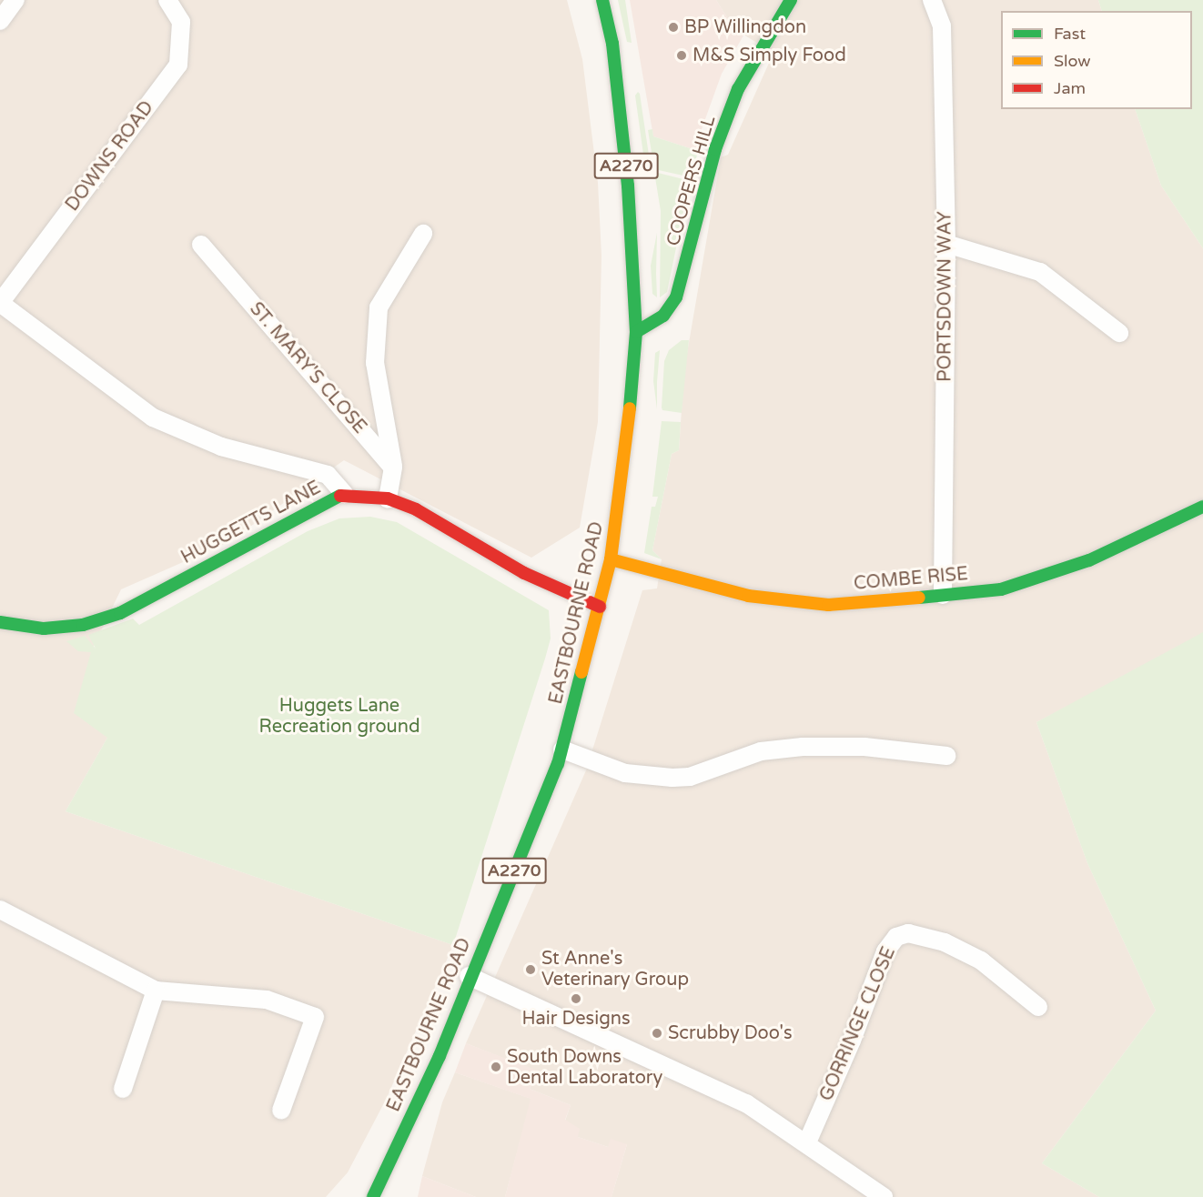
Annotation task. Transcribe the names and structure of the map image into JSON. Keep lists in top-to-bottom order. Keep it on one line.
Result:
{"streets":{"street":["DOWNS ROAD","A2270","COOPERS HILL","PORTSDOWN WAY","ST. MARY'S CLOSE","HUGGETTS LANE","COMBE RISE","EASTBOURNE ROAD","GORRINGE CLOSE"]},"crossings":[["COOPERS HILL","EASTBOURNE ROAD"],["PORTSDOWN WAY","COMBE RISE"],["HUGGETTS LANE","EASTBOURNE ROAD"],["COMBE RISE","EASTBOURNE ROAD"]],"parks":["Huggets Lane Recreation ground"],"places":["BP Willingdon","M&S Simply Food","St Anne's Veterinary Group","Hair Designs","Scrubby Doo's","South Downs Dental Laboratory"],"legend":["Fast","Slow","Jam"]}
